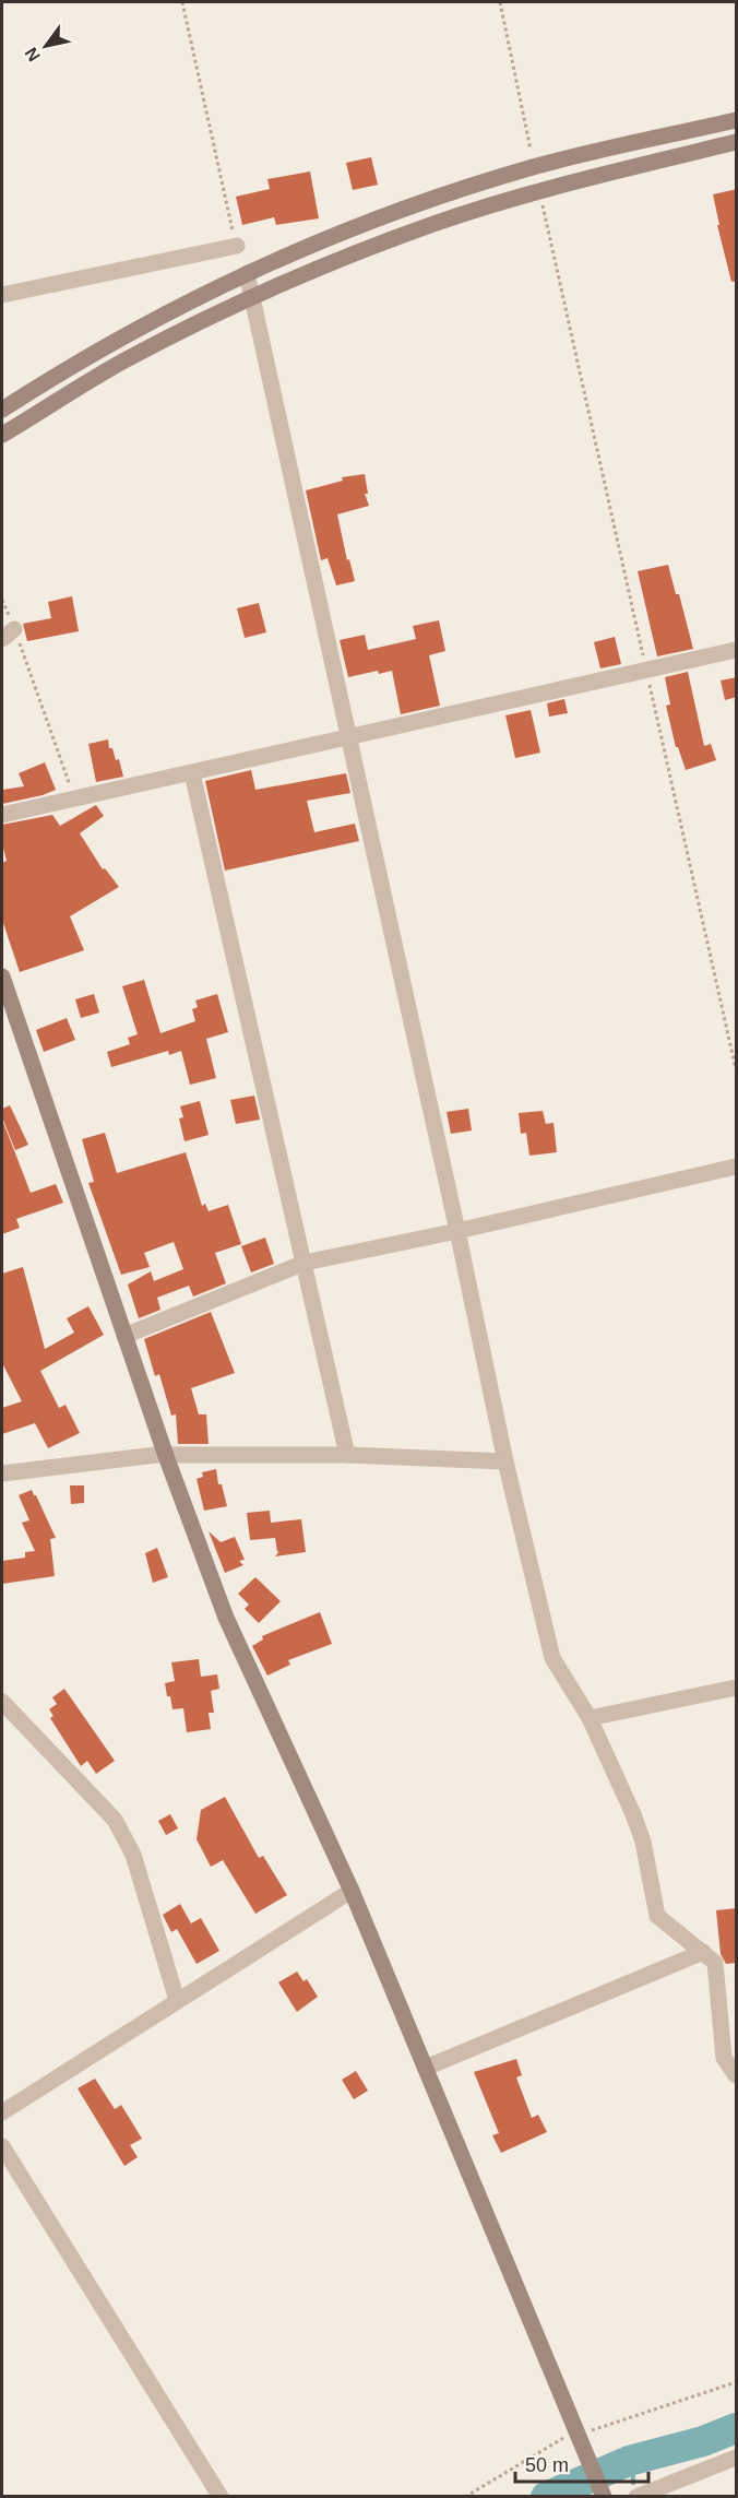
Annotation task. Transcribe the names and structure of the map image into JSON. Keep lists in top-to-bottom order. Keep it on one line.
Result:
{"scale_bar":"50 m","north":"bottom left"}
